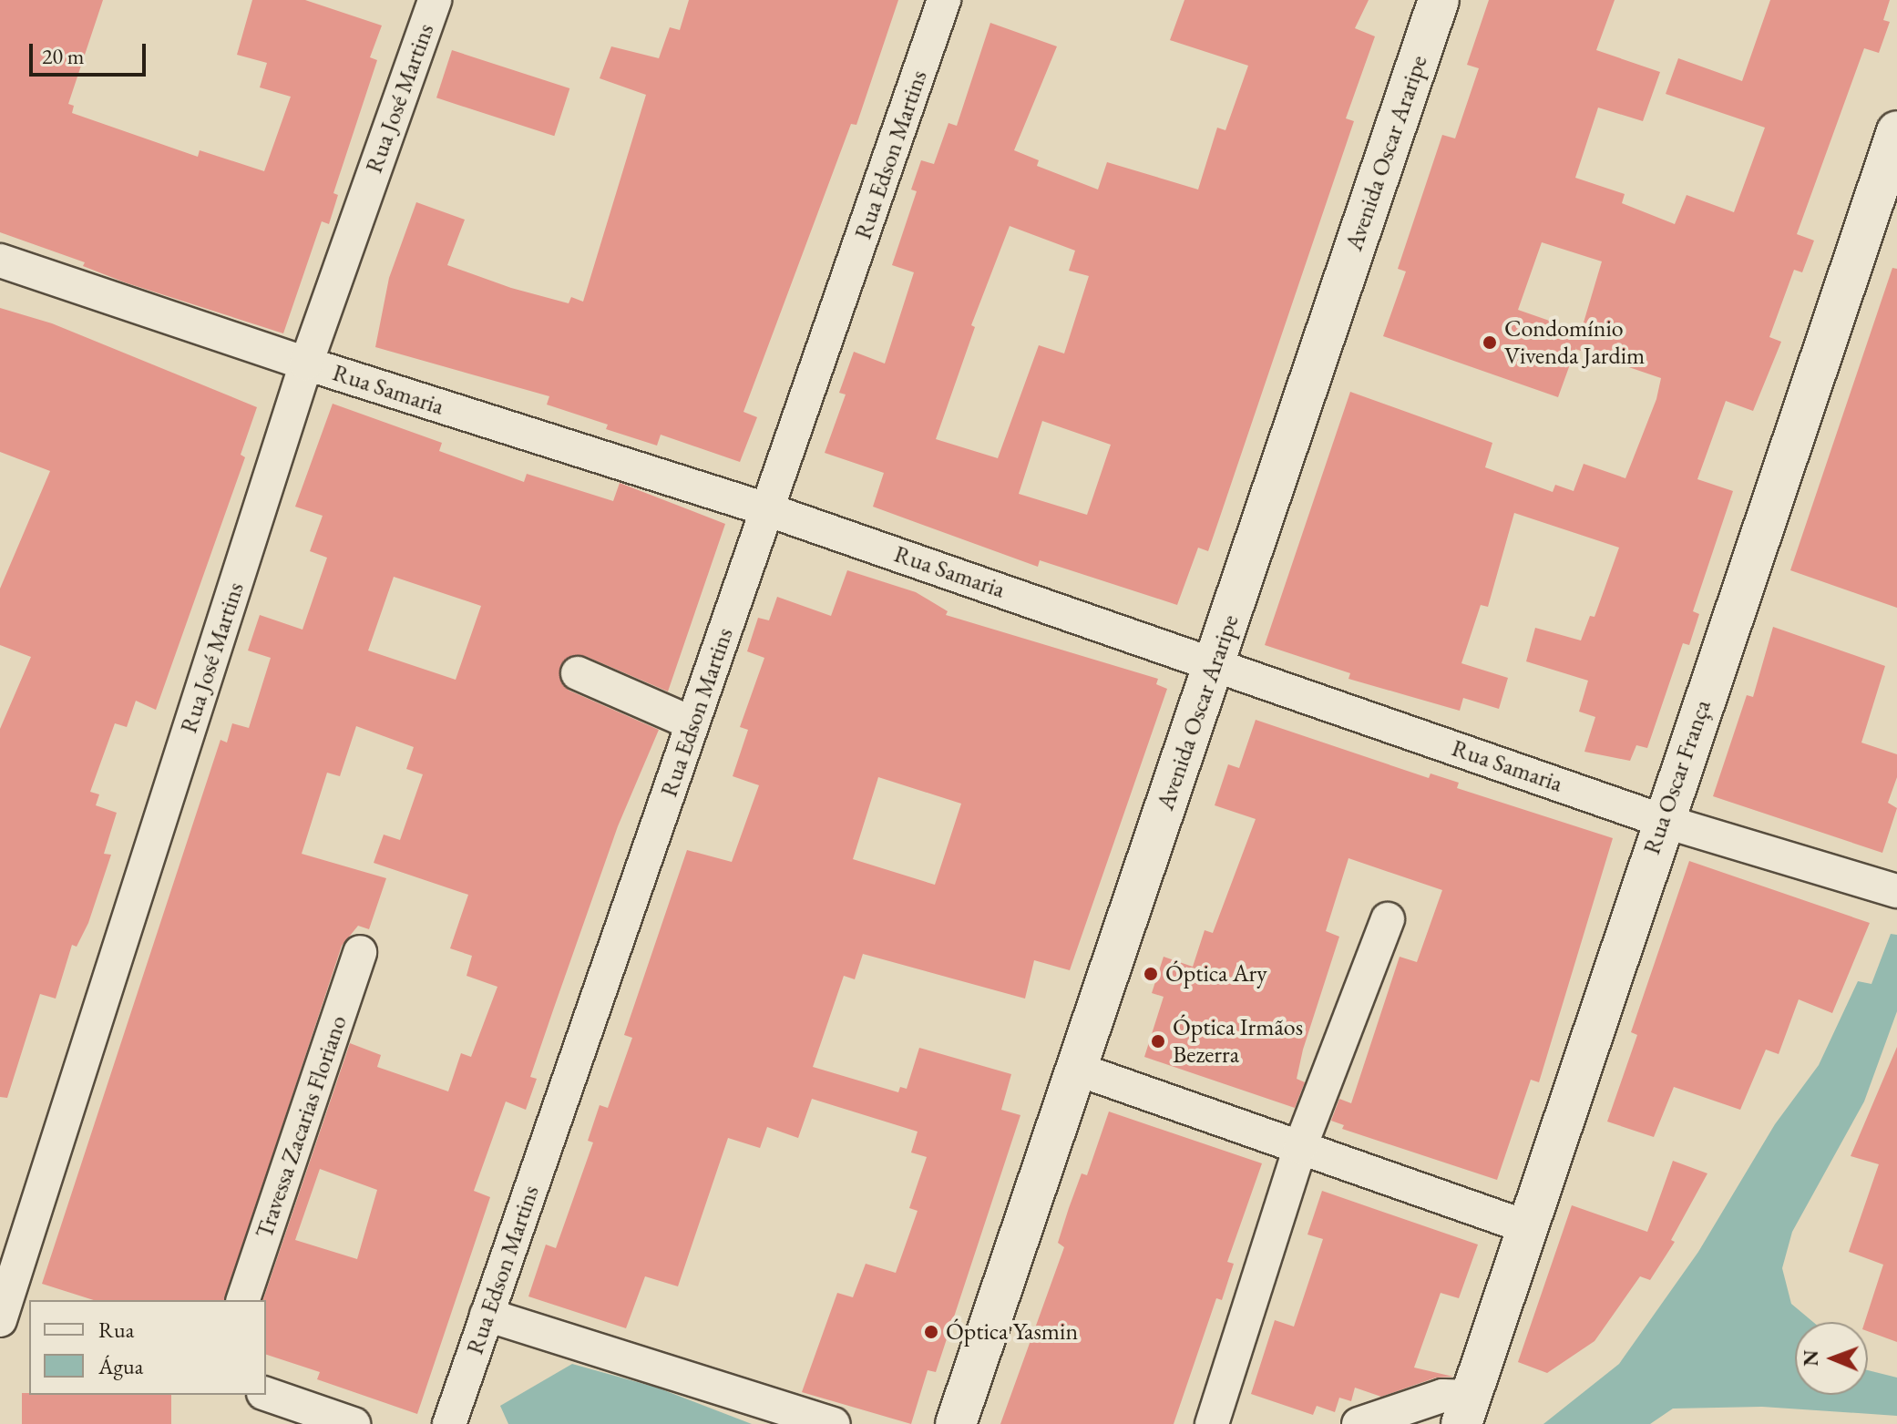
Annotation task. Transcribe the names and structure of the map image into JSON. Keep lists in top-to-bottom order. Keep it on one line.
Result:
{"streets":{"street":["Rua José Martins","Avenida Oscar Araripe","Rua Edson Martins","Rua Samaria","Rua Oscar França","Travessa Zacarias Floriano"]},"crossings":[["Rua José Martins","Rua Samaria"],["Avenida Oscar Araripe","Rua Samaria"],["Rua Edson Martins","Rua Samaria"],["Rua Samaria","Rua Oscar França"]],"places":["Condomínio Vivenda Jardim","Óptica Ary","Óptica Irmãos Bezerra","Óptica Yasmin"],"legend":["Rua","Água"],"scale_bar":"20 m","north":"left"}
